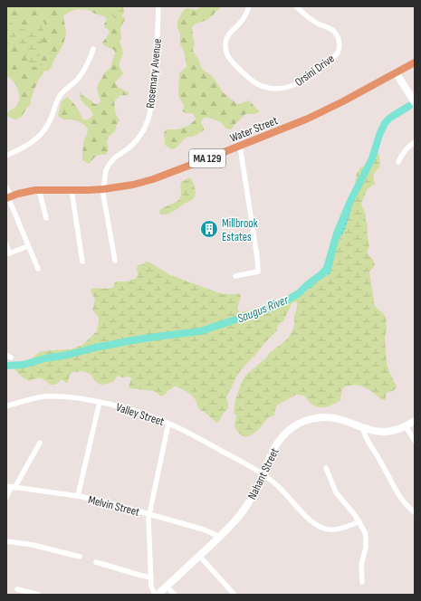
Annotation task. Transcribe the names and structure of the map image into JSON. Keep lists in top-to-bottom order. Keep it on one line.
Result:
{"streets":{"main road":["Water Street","MA 129","Nahant Street"],"street":["Orsini Drive","Rosemary Avenue","Valley Street","Melvin Street"]},"crossings":[["Rosemary Avenue","Water Street"],["Valley Street","Nahant Street"],["Nahant Street","Melvin Street"]],"water":["Saugus River"],"places":{"building":["Millbrook Estates"]}}
